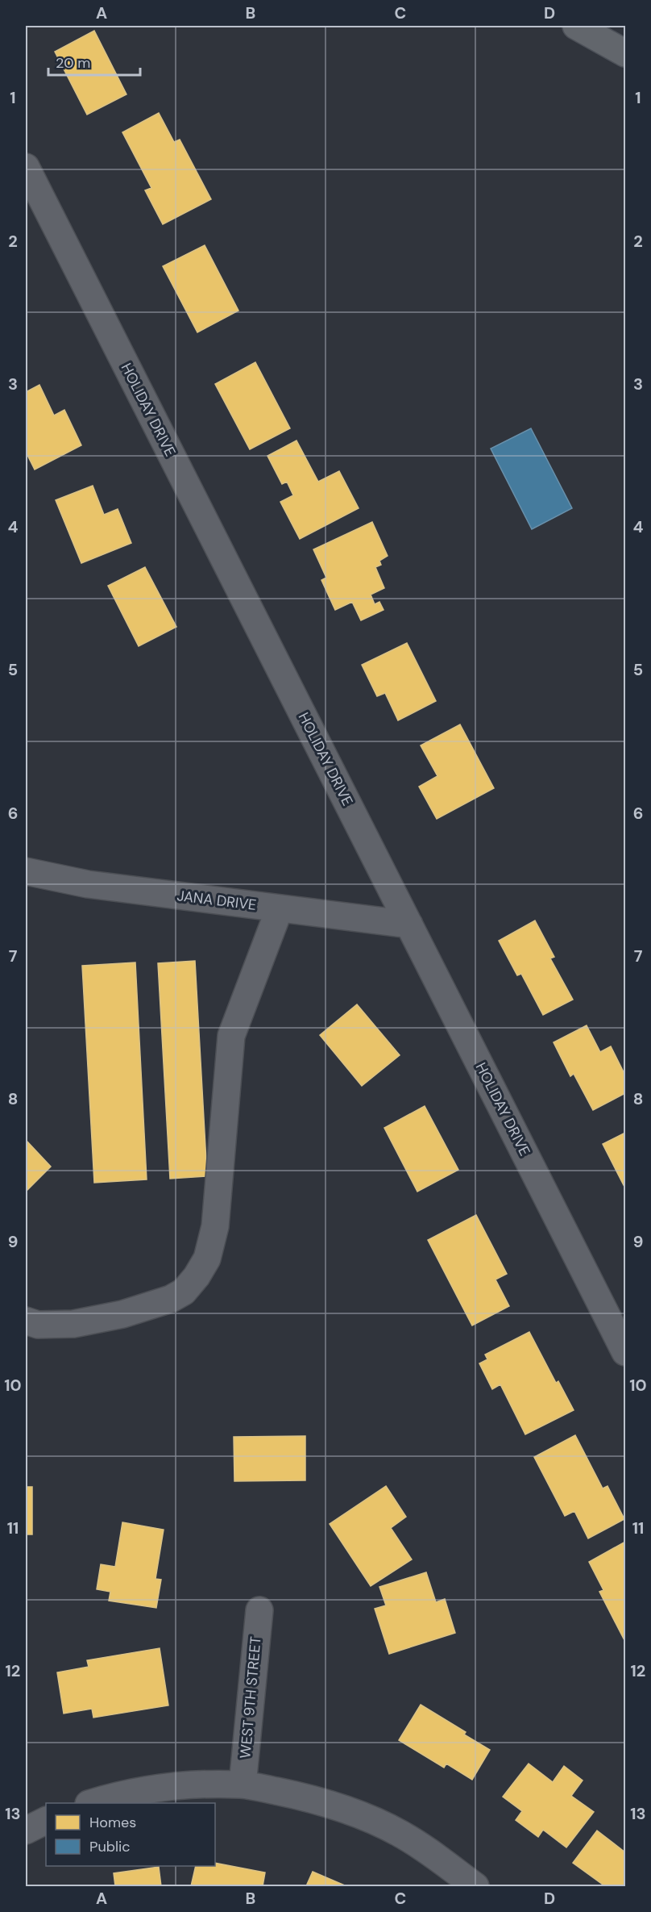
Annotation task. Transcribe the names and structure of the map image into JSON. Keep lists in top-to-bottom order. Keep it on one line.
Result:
{"streets":{"street":["HOLIDAY DRIVE","JANA DRIVE","WEST 9TH STREET"]},"crossings":[["HOLIDAY DRIVE","JANA DRIVE"]],"legend":["Homes","Public"],"scale_bar":"20 m","grid":{"columns":["A","B","C","D"],"rows":["1","2","3","4","5","6","7","8","9","10","11","12","13"]}}
